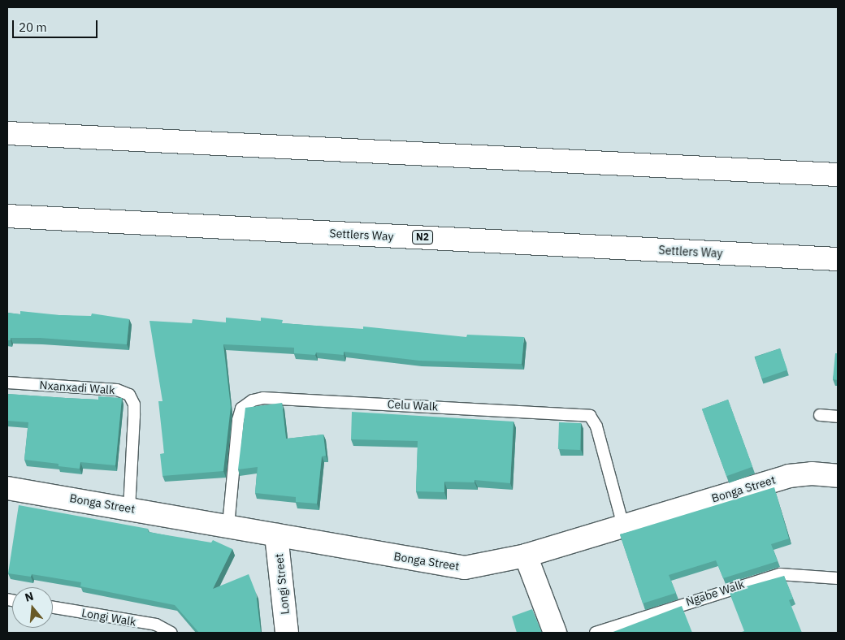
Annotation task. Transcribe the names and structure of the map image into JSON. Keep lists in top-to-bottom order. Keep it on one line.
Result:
{"streets":{"main road":["Settlers Way","N2","Bonga Street","Longi Street"],"lane":["Nxanxadi Walk","Celu Walk","Ngabe Walk","Longi Walk"]},"crossings":[["Nxanxadi Walk","Bonga Street"],["Celu Walk","Bonga Street"],["Bonga Street","Longi Street"]],"scale_bar":"20 m","north":"top"}
